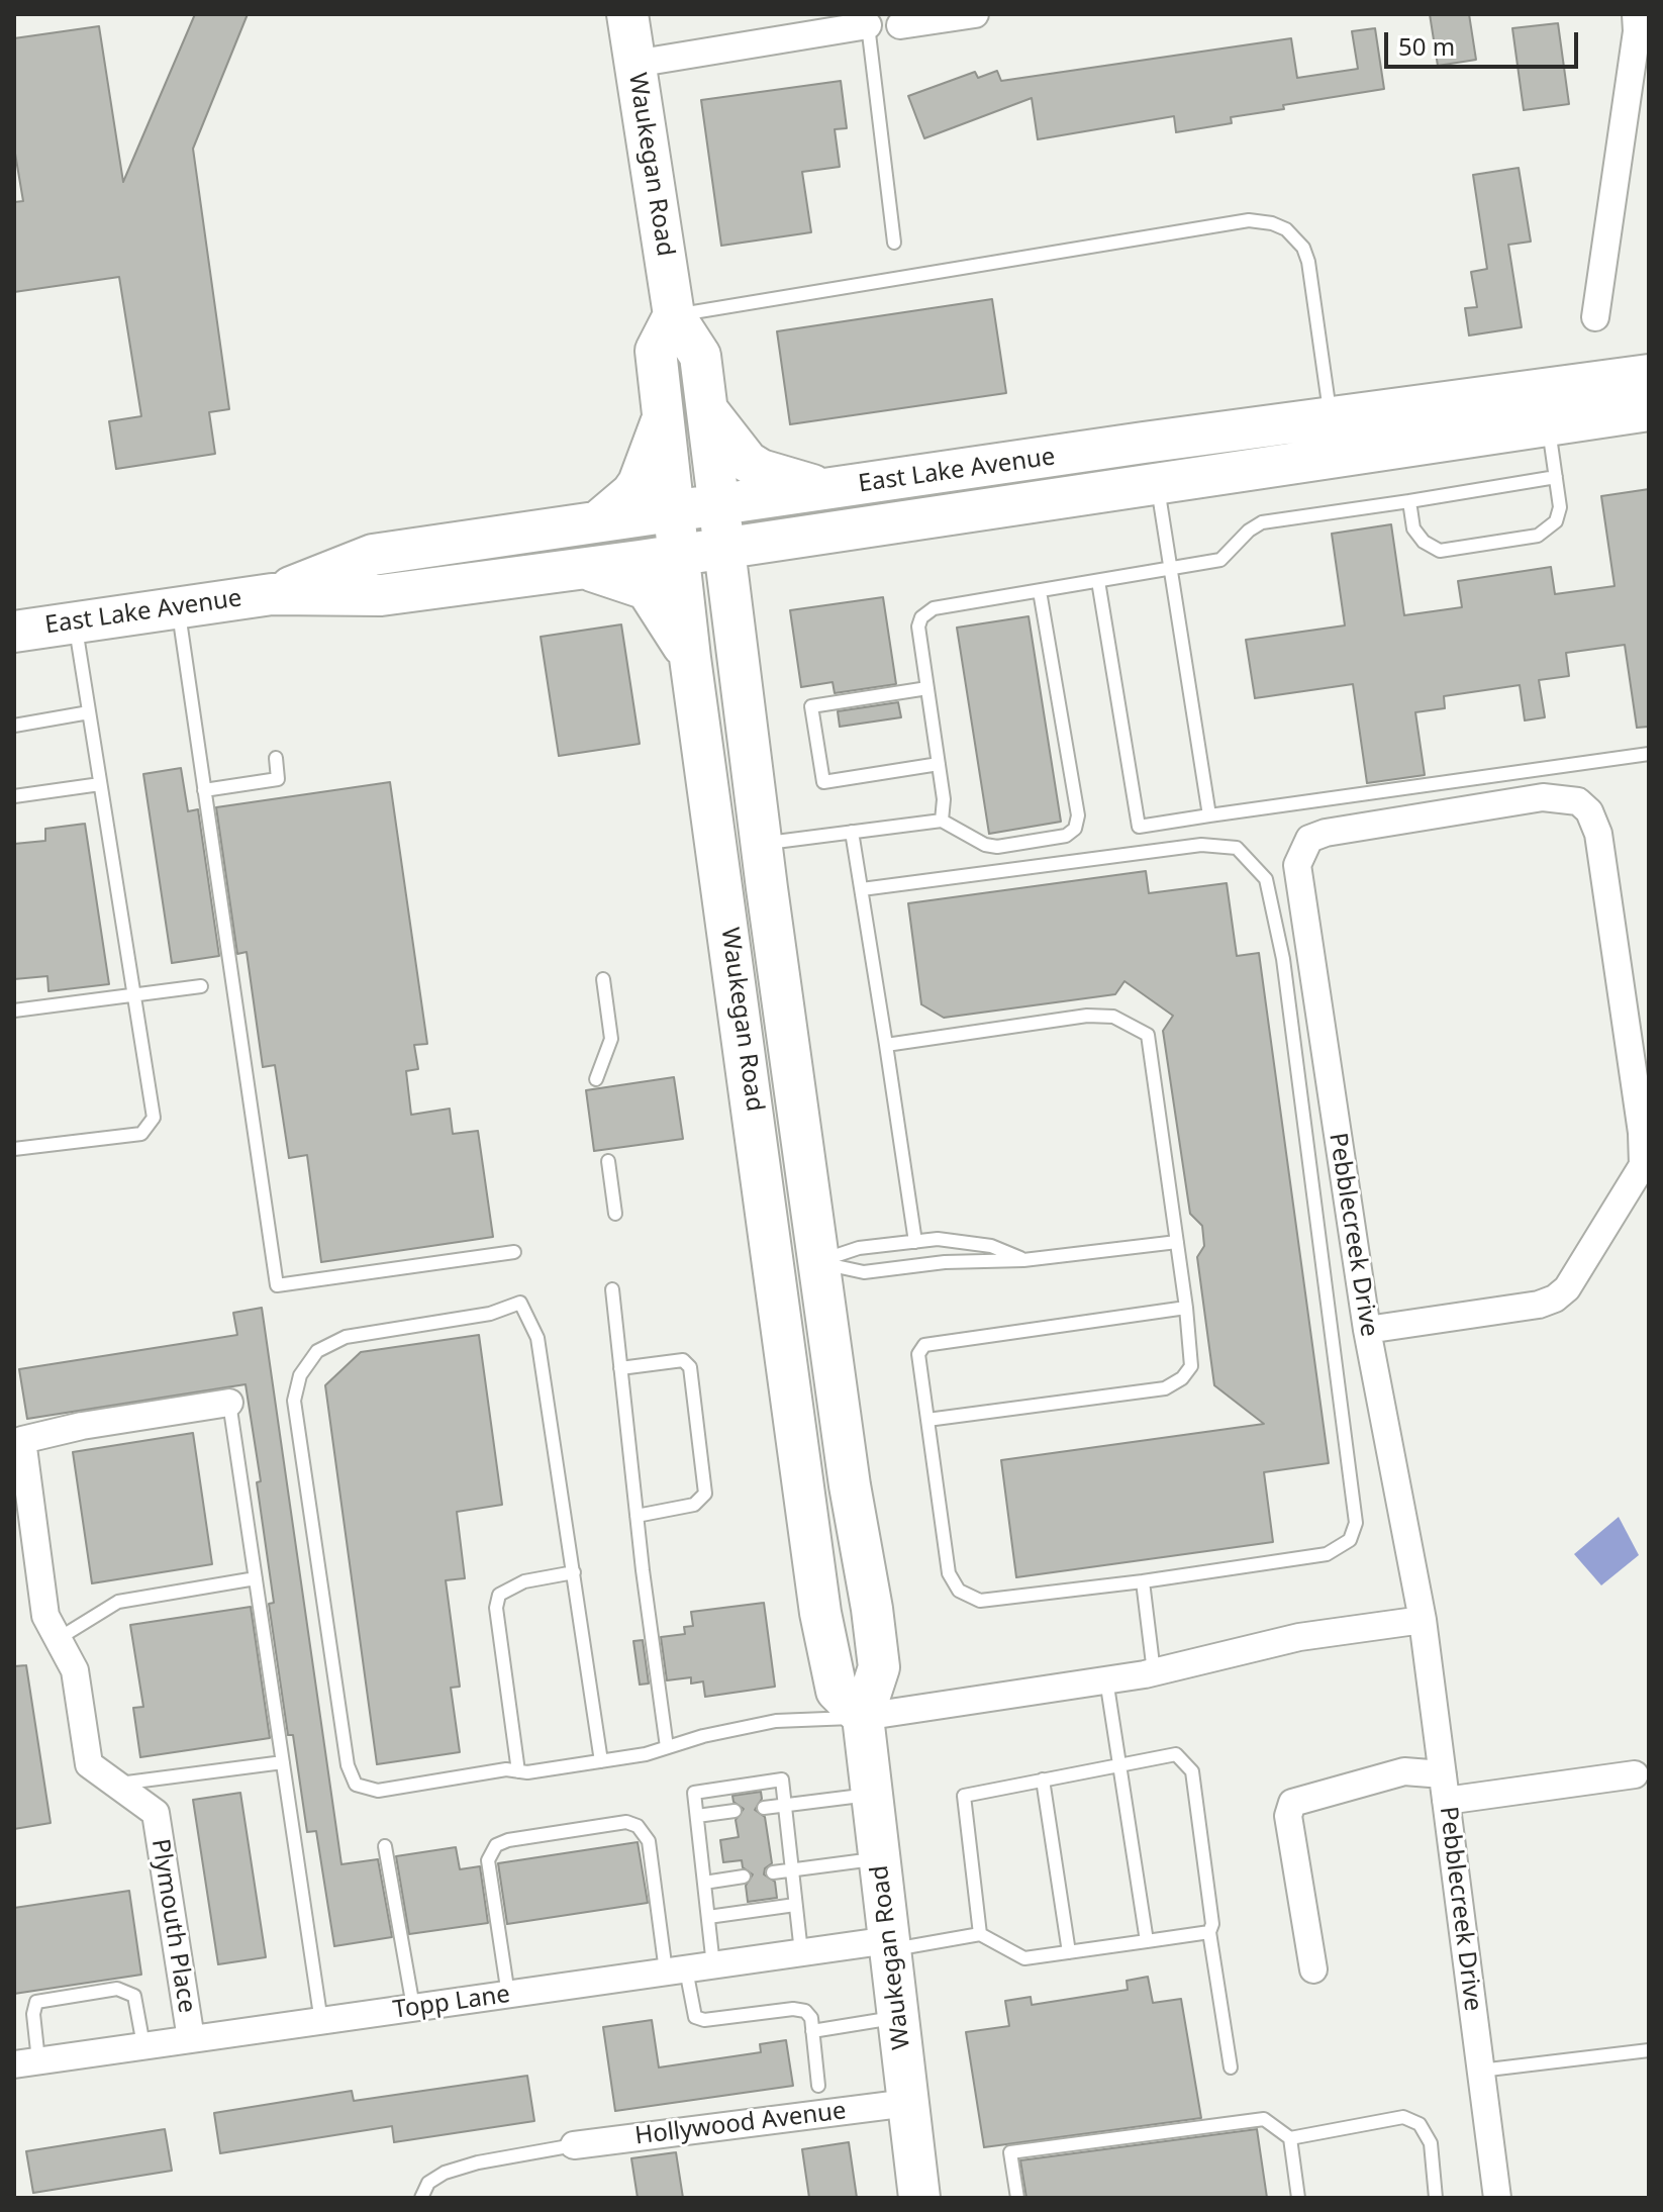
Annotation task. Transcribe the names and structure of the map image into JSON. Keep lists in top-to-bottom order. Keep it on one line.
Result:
{"streets":{"main road":["Waukegan Road","East Lake Avenue"],"street":["Pebblecreek Drive","Plymouth Place","Topp Lane","Hollywood Avenue"]},"crossings":[["Waukegan Road","East Lake Avenue"],["Waukegan Road","Topp Lane"],["Waukegan Road","Hollywood Avenue"],["Plymouth Place","Topp Lane"]],"scale_bar":"50 m"}
